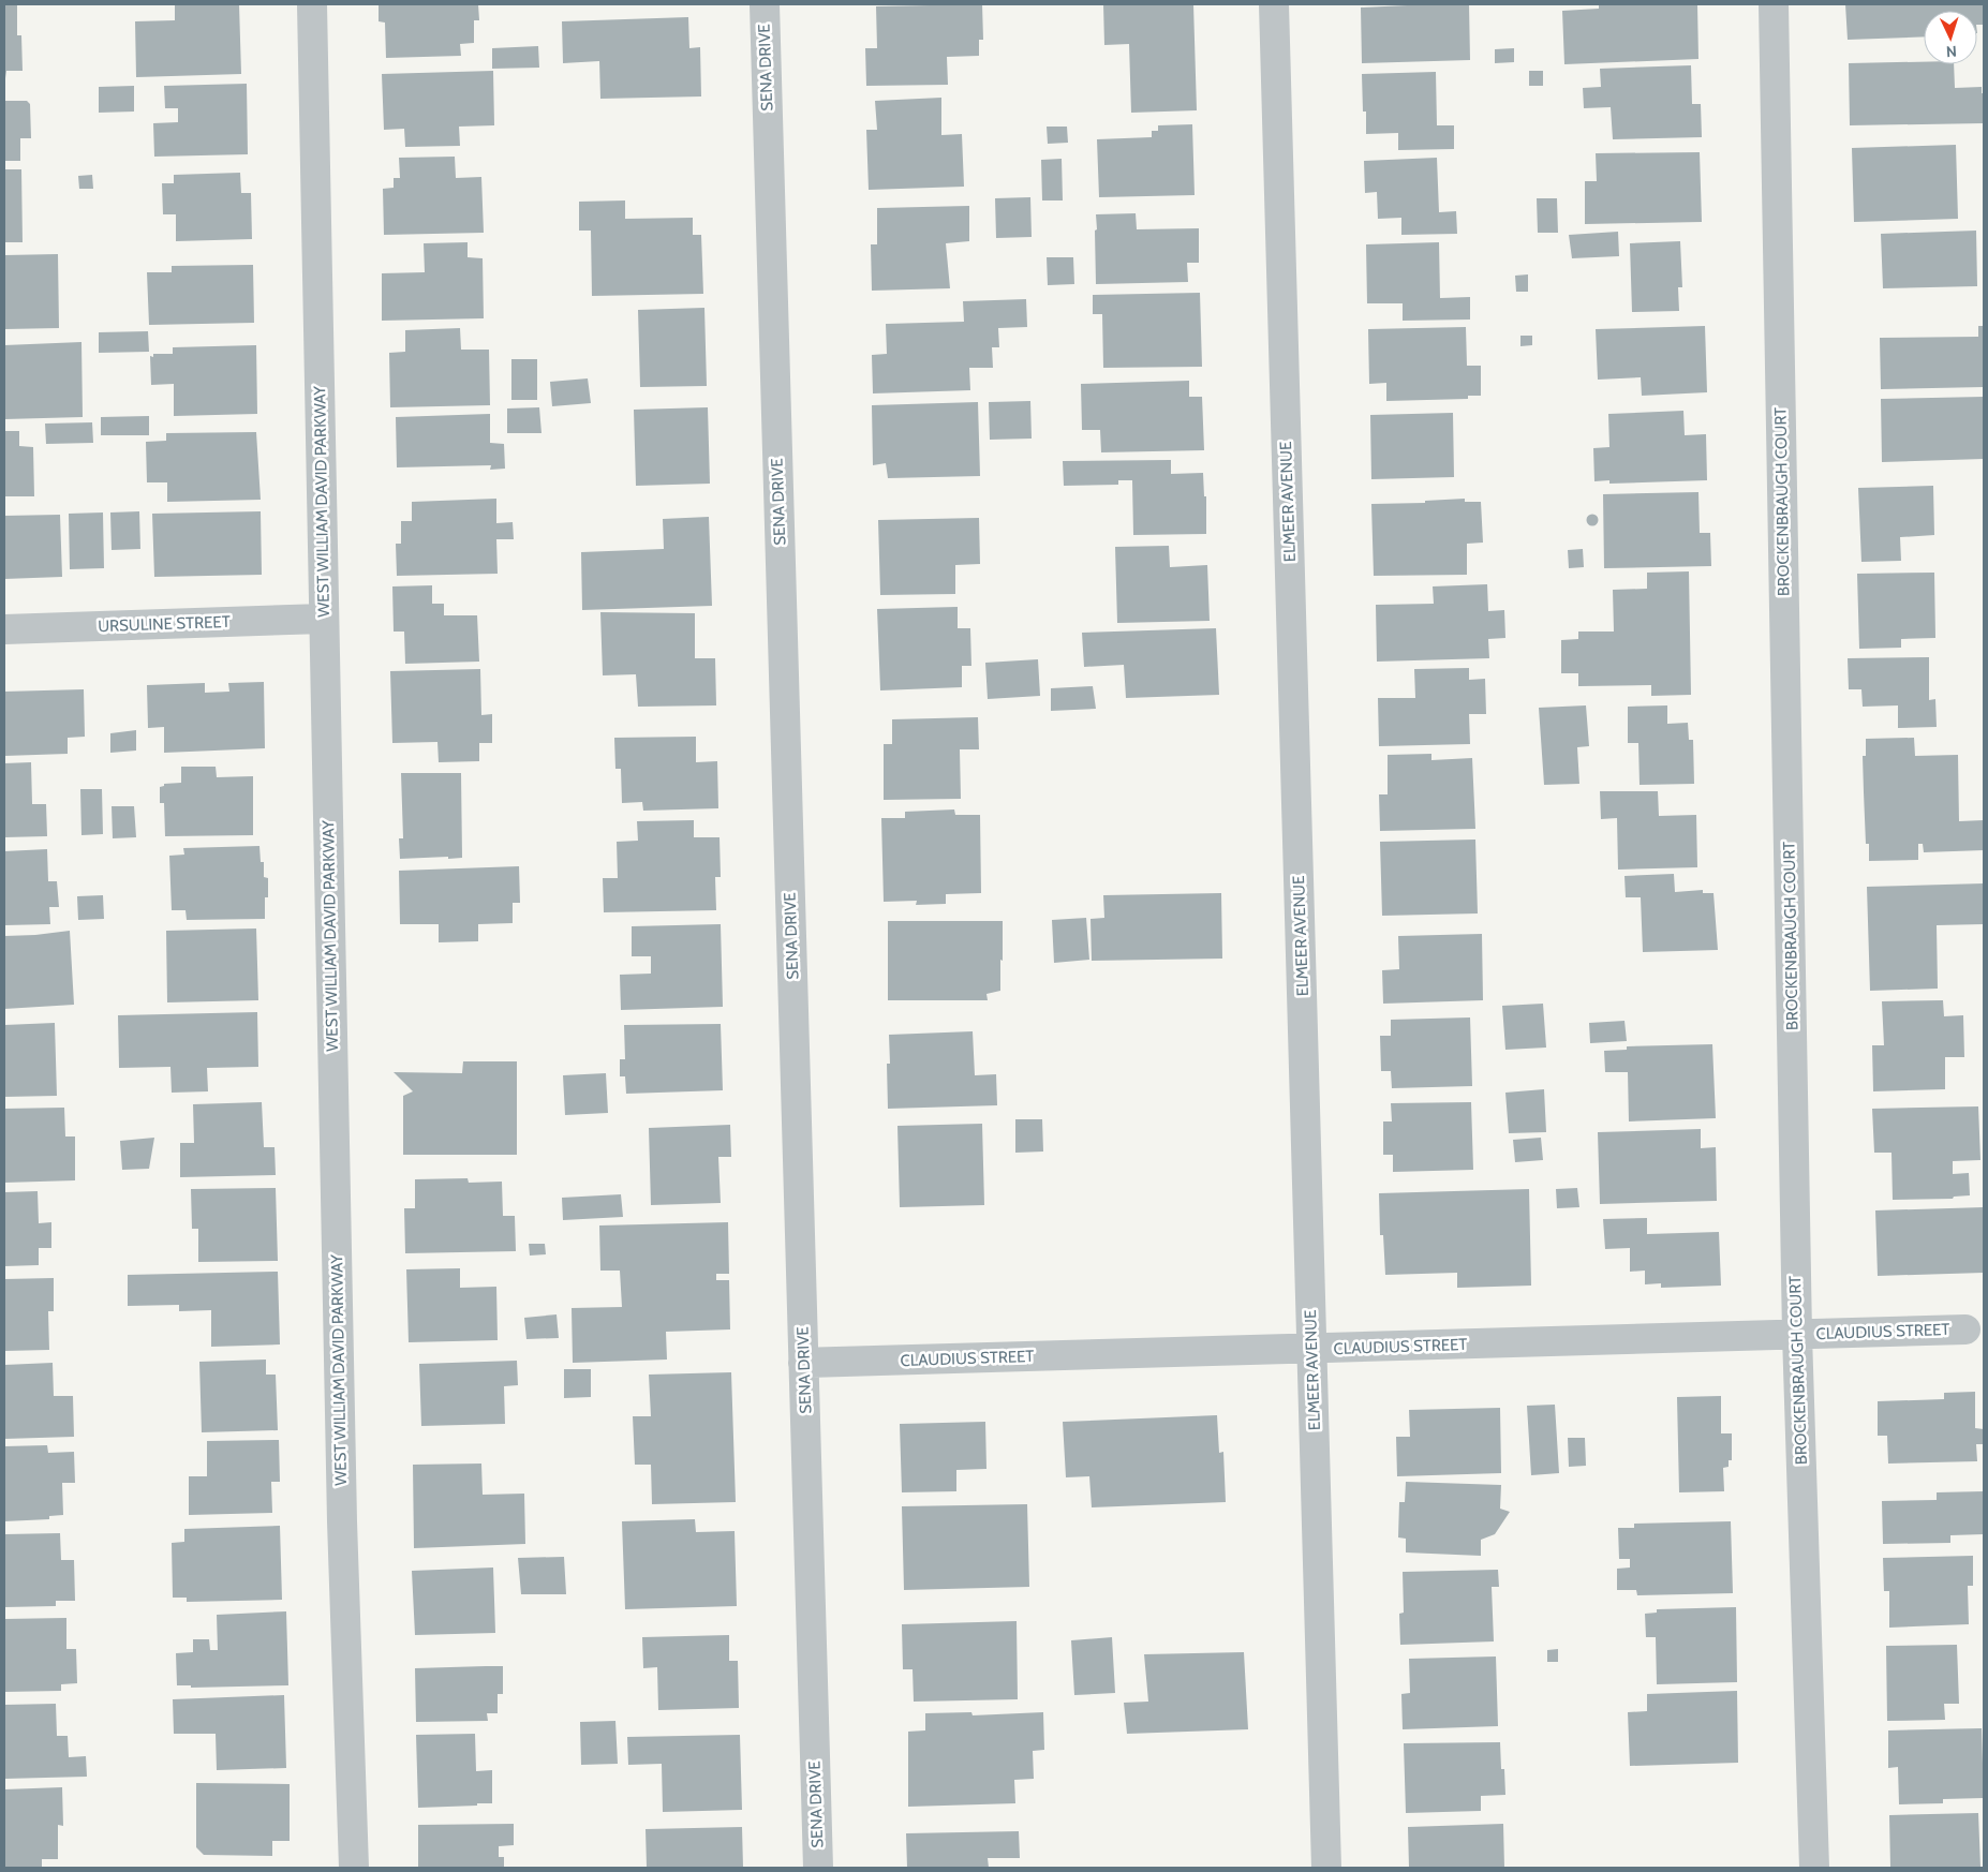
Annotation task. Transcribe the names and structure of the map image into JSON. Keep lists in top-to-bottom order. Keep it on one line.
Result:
{"streets":{"street":["SENA DRIVE","WEST WILLIAM DAVID PARKWAY","ELMEER AVENUE","BROCKENBRAUGH COURT","URSULINE STREET","CLAUDIUS STREET"]},"crossings":[["SENA DRIVE","CLAUDIUS STREET"],["WEST WILLIAM DAVID PARKWAY","URSULINE STREET"],["ELMEER AVENUE","CLAUDIUS STREET"],["BROCKENBRAUGH COURT","CLAUDIUS STREET"]],"north":"bottom"}
